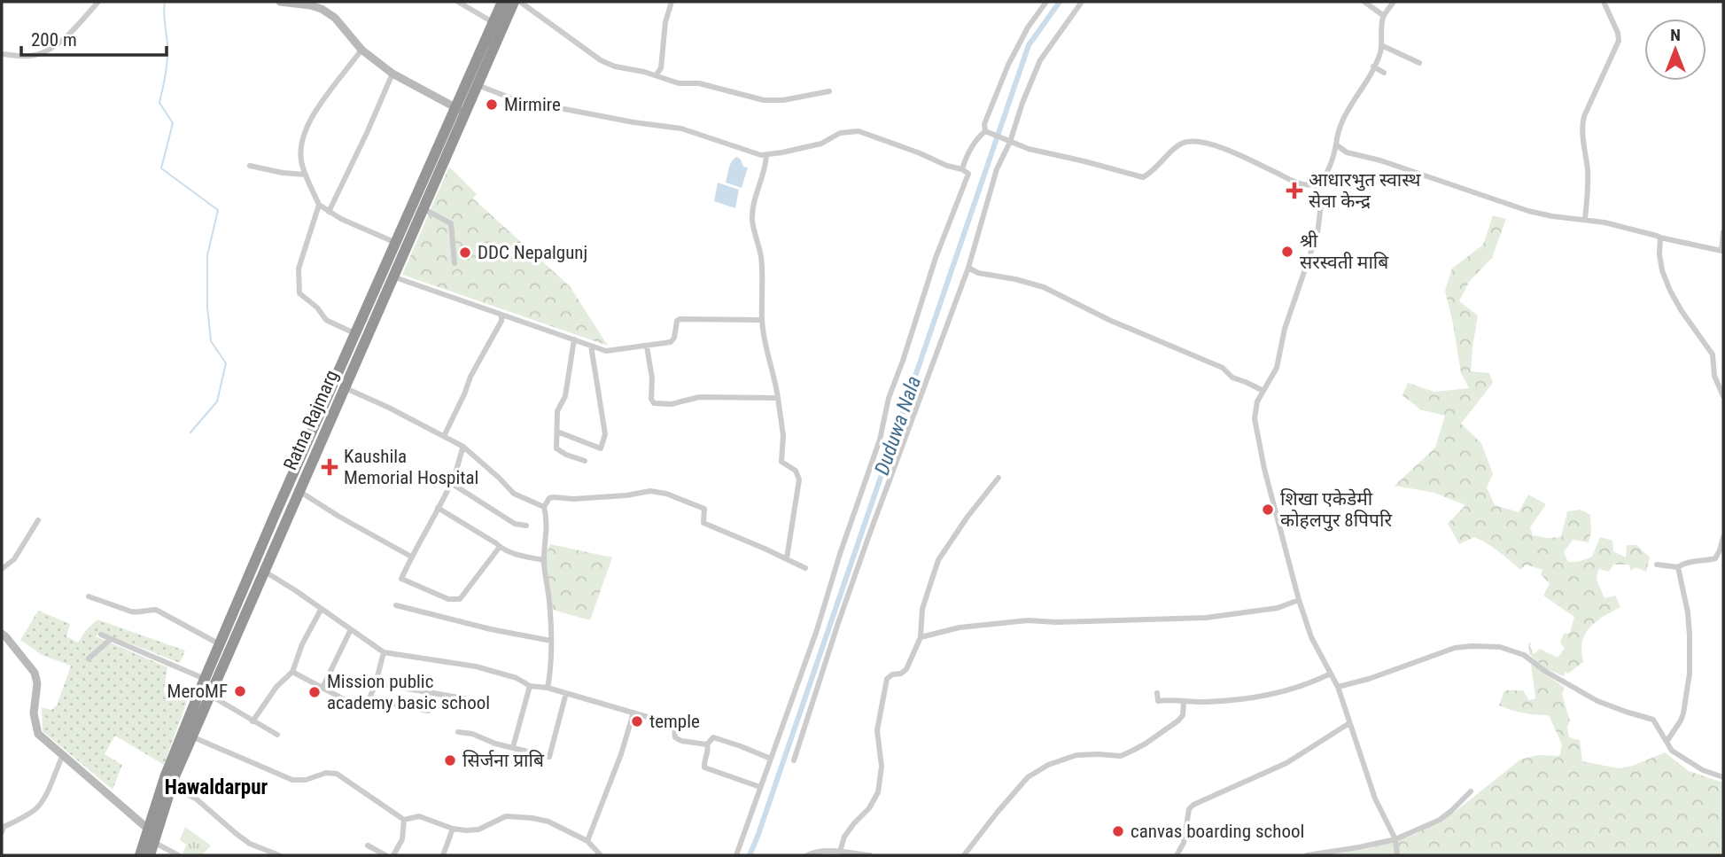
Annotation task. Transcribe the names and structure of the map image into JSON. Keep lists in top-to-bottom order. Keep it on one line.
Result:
{"streets":{"highway":["Ratna Rajmarg"]},"districts":["Hawaldarpur"],"water":["Duduwa Nala"],"places":{"other":["Mirmire","श्री सरस्वती माबि","DDC Nepalgunj","शिखा एकेडेमी कोहलपुर 8पिपरि","MeroMF","Mission public academy basic school","temple","सिर्जना प्राबि","canvas boarding school"],"health":["आधारभुत स्वास्थ सेवा केन्द्र","Kaushila Memorial Hospital"]},"scale_bar":"200 m","north":"top"}
